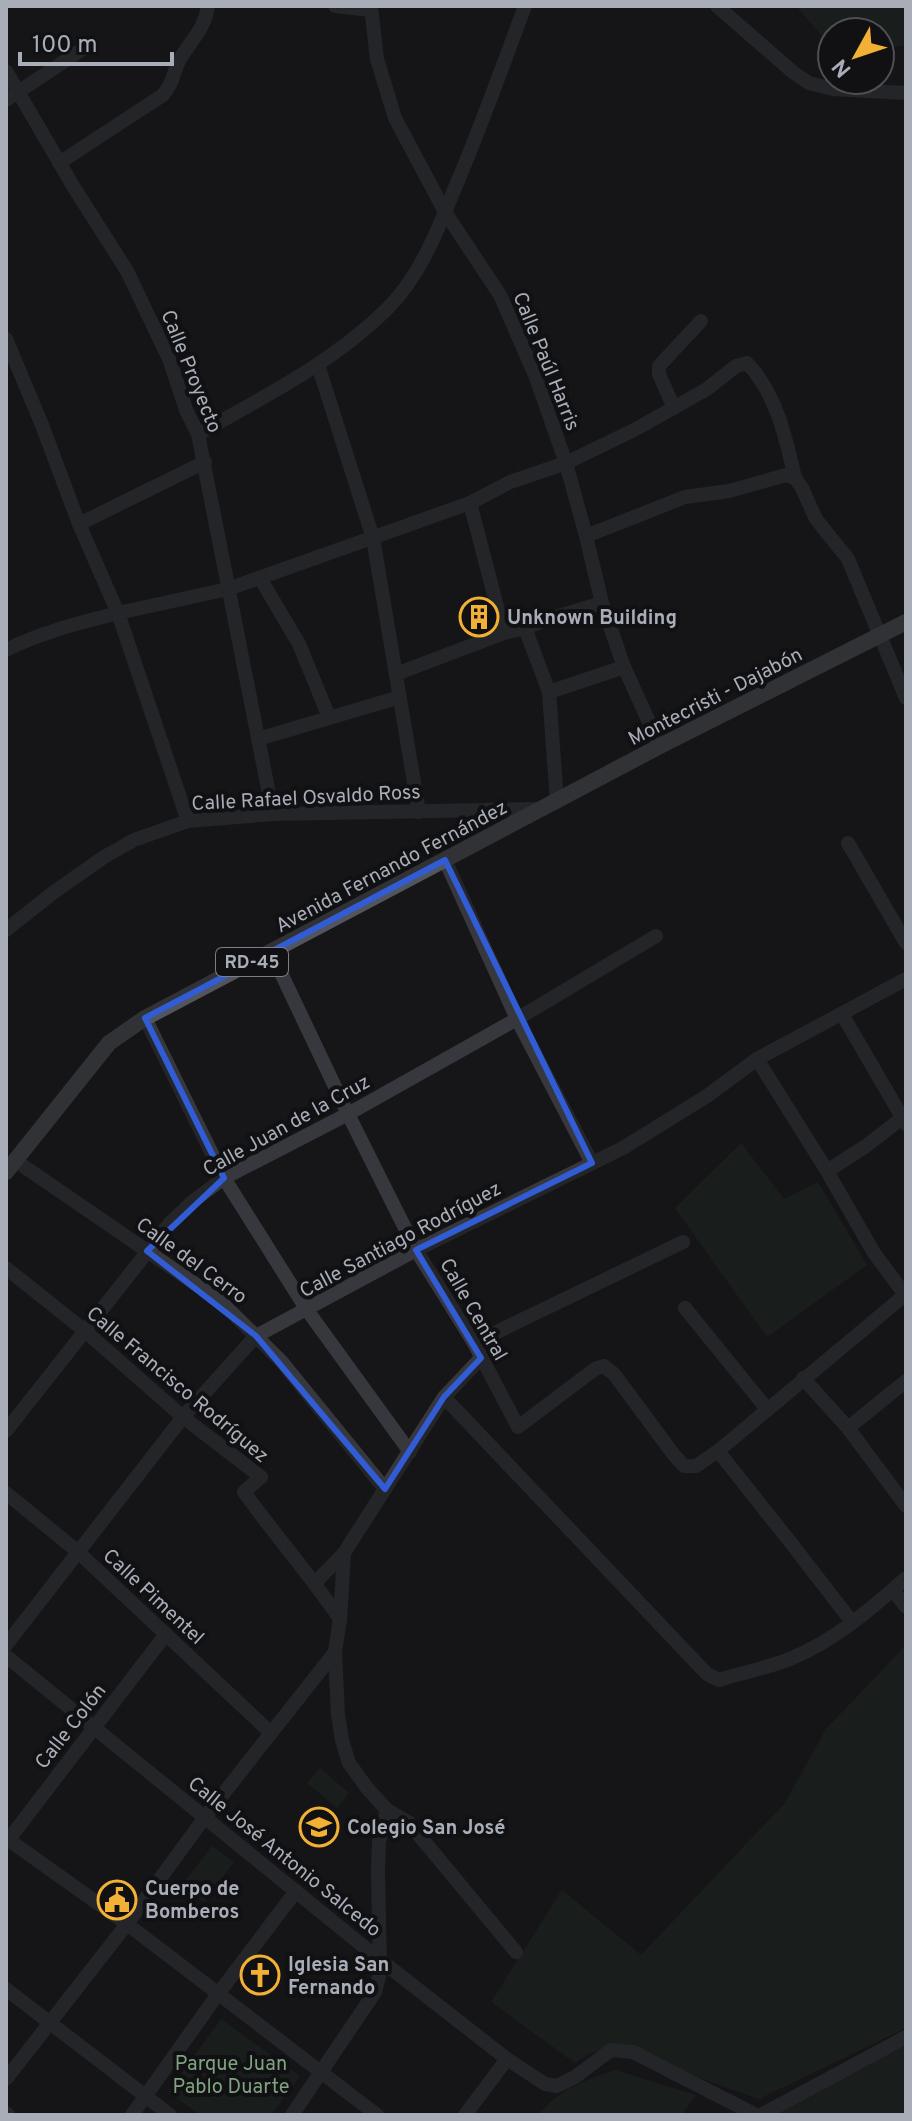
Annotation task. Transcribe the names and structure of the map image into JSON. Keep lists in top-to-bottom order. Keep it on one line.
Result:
{"streets":{"main road":["Montecristi - Dajabón","Avenida Fernando Fernández","RD-45"],"street":["Calle Paúl Harris","Calle Proyecto","Calle Rafael Osvaldo Ross","Calle Juan de la Cruz","Calle Santiago Rodríguez","Calle del Cerro","Calle Central","Calle Francisco Rodríguez","Calle Pimentel","Calle Colón","Calle José Antonio Salcedo"]},"crossings":[["Calle Paúl Harris","Montecristi - Dajabón"],["Calle Proyecto","Calle Rafael Osvaldo Ross"],["Montecristi - Dajabón","Calle Rafael Osvaldo Ross"],["Montecristi - Dajabón","Avenida Fernando Fernández"],["Calle Rafael Osvaldo Ross","Avenida Fernando Fernández"],["Avenida Fernando Fernández","Calle del Cerro"],["Avenida Fernando Fernández","Calle Central"],["Calle Juan de la Cruz","Calle del Cerro"],["Calle Juan de la Cruz","Calle Central"],["Calle Juan de la Cruz","Calle Francisco Rodríguez"],["Calle Santiago Rodríguez","Calle del Cerro"],["Calle Santiago Rodríguez","Calle Central"],["Calle Santiago Rodríguez","Calle Francisco Rodríguez"],["Calle Santiago Rodríguez","Calle Pimentel"],["Calle Pimentel","Calle Colón"],["Calle Colón","Calle José Antonio Salcedo"]],"parks":["Parque Juan Pablo Duarte"],"places":{"building":["Unknown Building"],"school or university":["Colegio San José"],"public building":["Cuerpo de Bomberos"],"church":["Iglesia San Fernando"]},"scale_bar":"100 m","north":"bottom left"}
